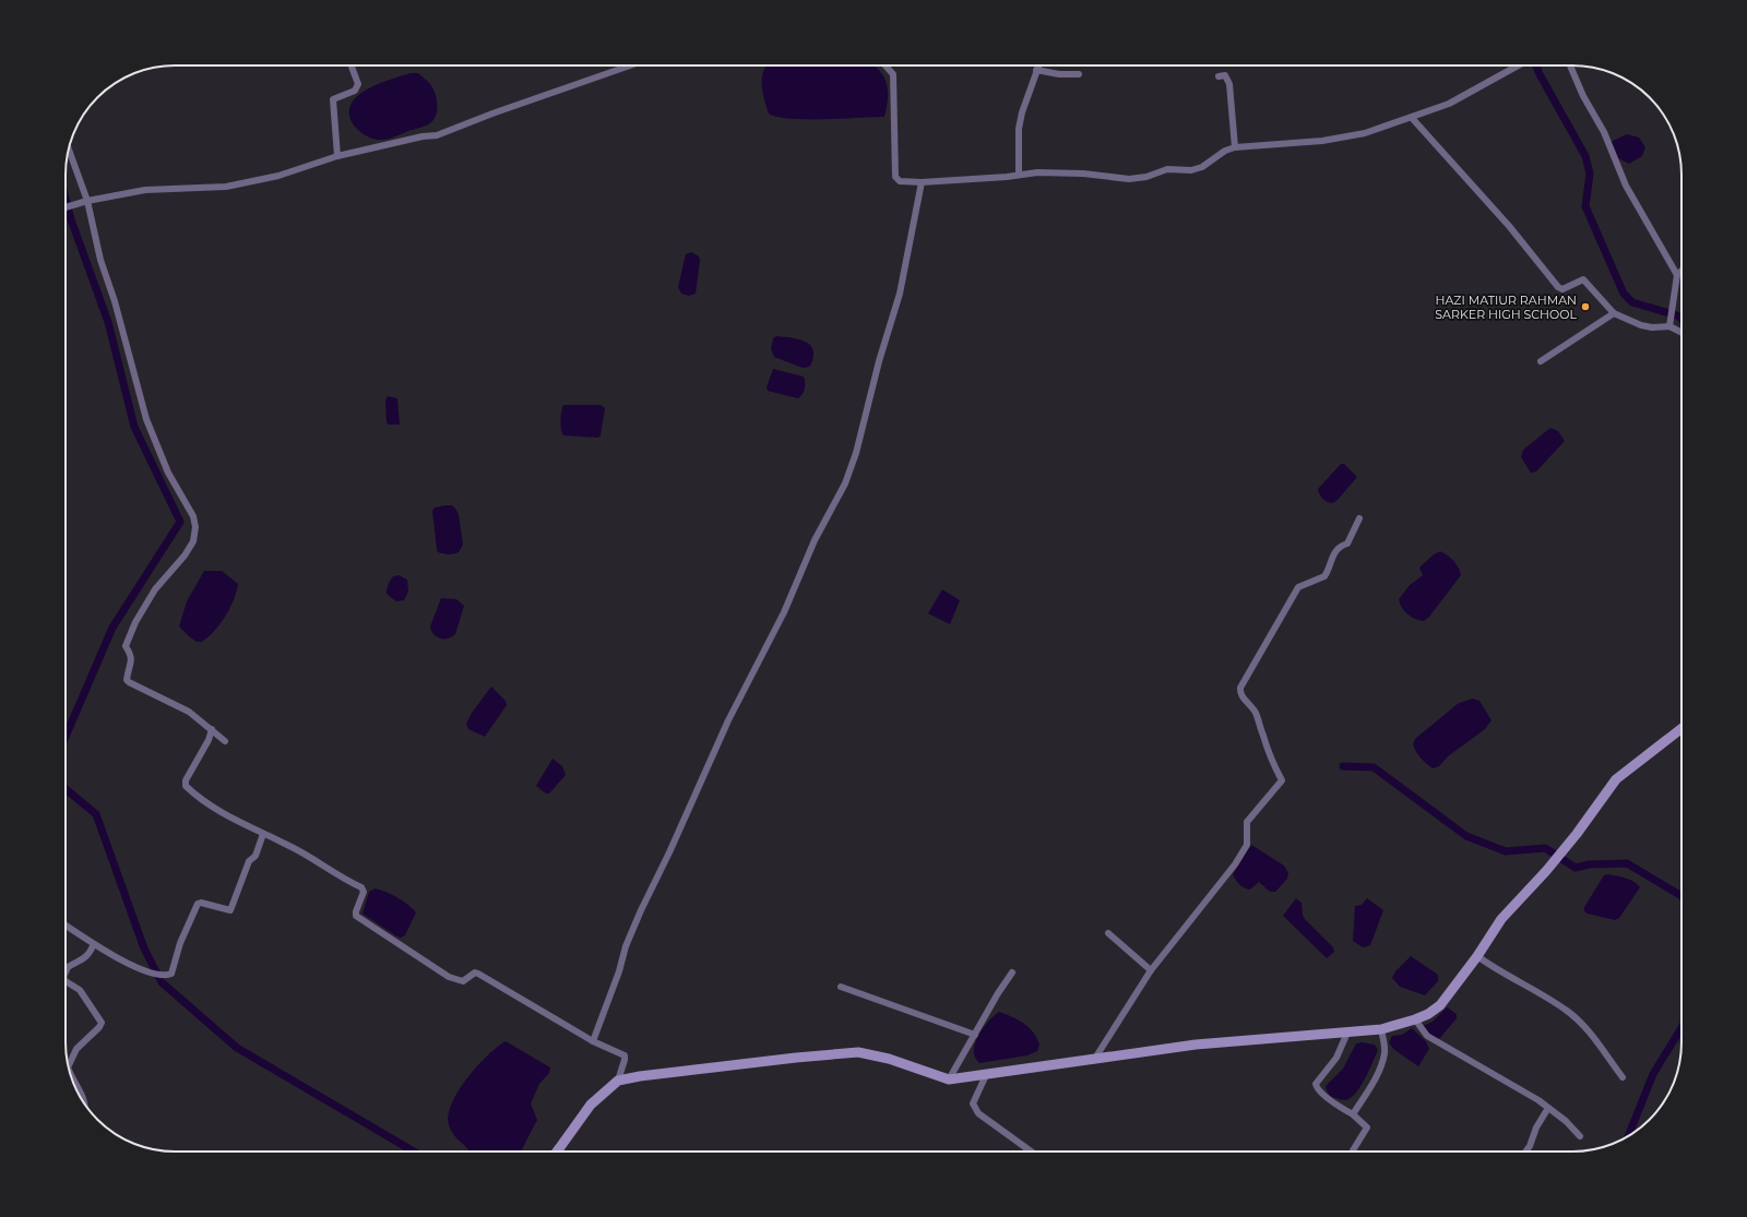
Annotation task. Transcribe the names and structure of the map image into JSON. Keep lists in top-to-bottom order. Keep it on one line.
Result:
{"places":["HAZI MATIUR RAHMAN SARKER HIGH SCHOOL"]}
